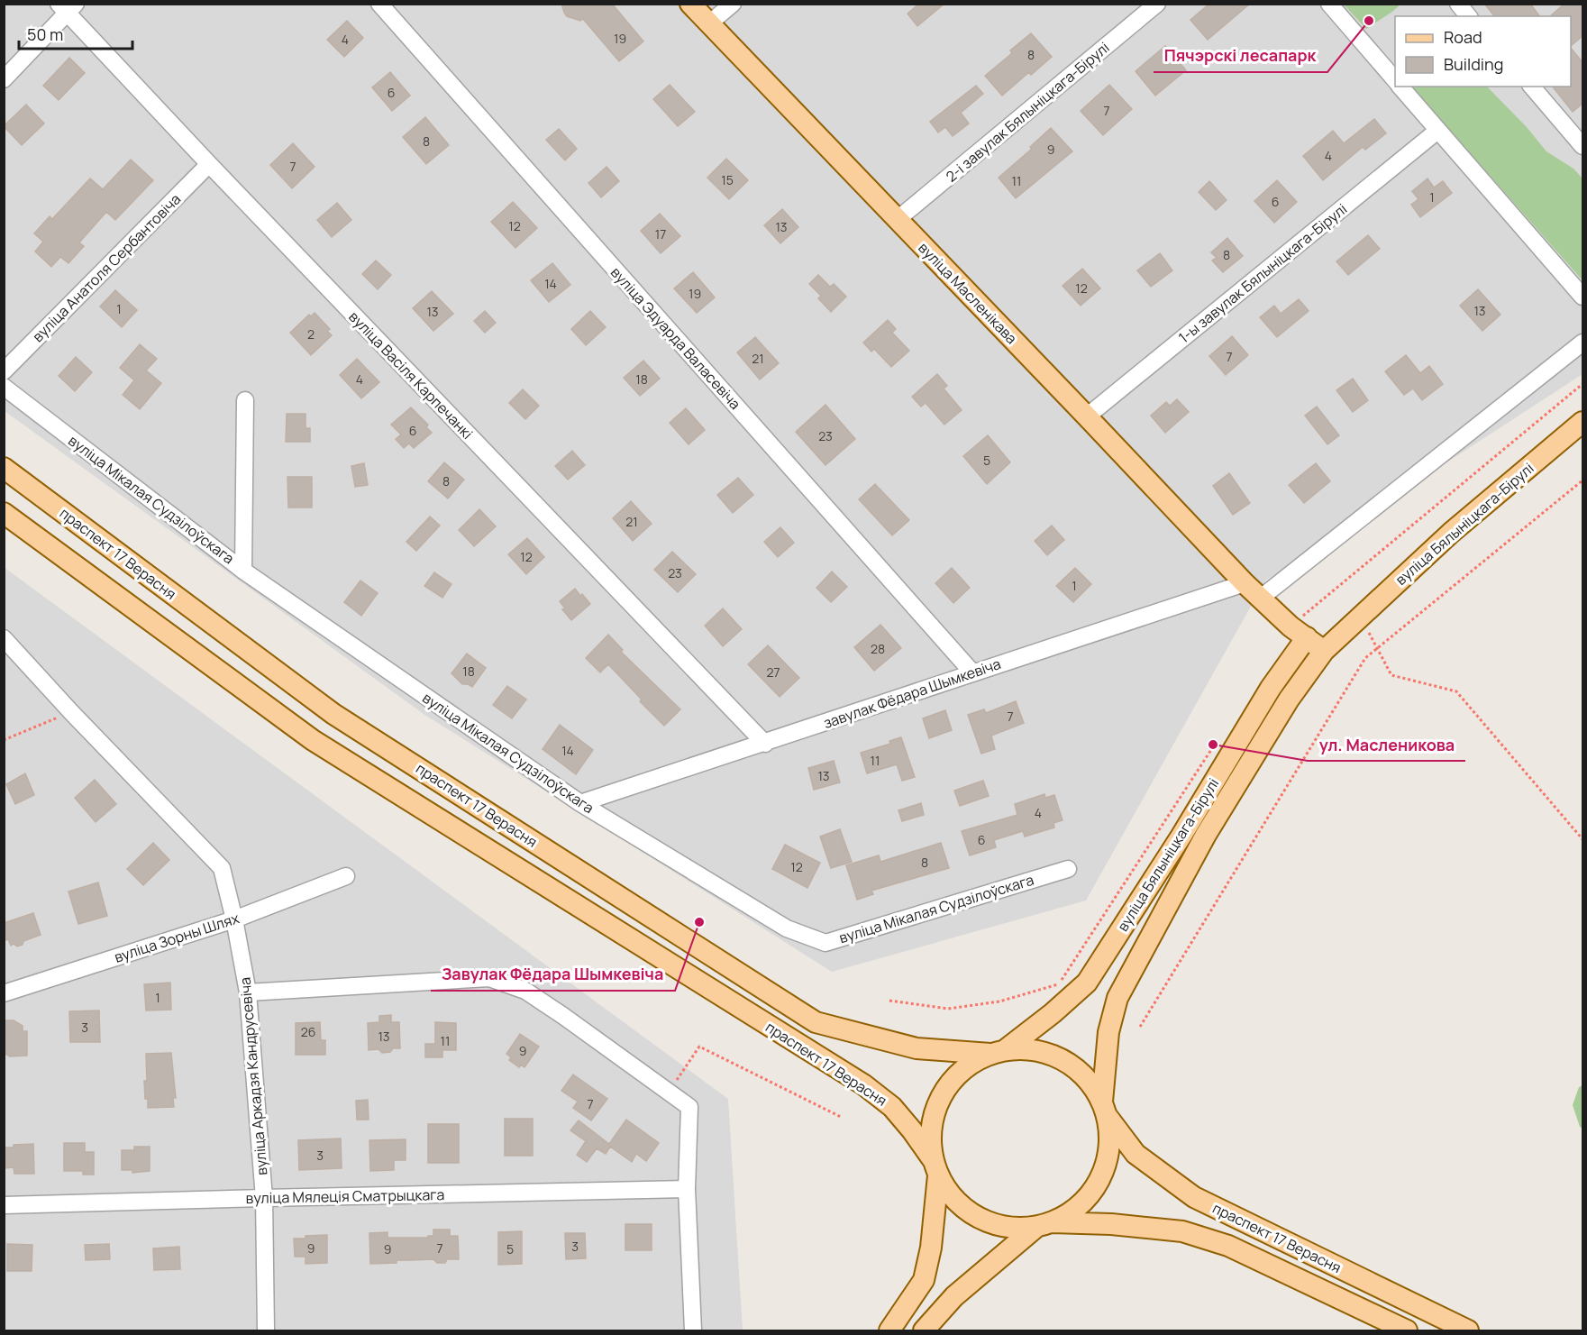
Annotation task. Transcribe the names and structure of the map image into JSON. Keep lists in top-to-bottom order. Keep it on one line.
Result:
{"streets":{"main road":["вуліца Масленікава","вуліца Бялыніцкага-Бірулі","праспект 17 Верасня"],"street":["2-і завулак Бялыніцкага-Бірулі","вуліца Анатоля Сербантовіча","1-ы завулак Бялыніцкага-Бірулі","вуліца Эдуарда Валасевіча","вуліца Васіля Карпечанкі","вуліца Мікалая Судзілоўскага","завулак Фёдара Шымкевіча","вуліца Зорны Шлях","вуліца Аркадзя Кандрусевіча","вуліца Мялеція Сматрыцкага"]},"crossings":[["2-і завулак Бялыніцкага-Бірулі","вуліца Масленікава"],["вуліца Анатоля Сербантовіча","вуліца Васіля Карпечанкі"],["1-ы завулак Бялыніцкага-Бірулі","вуліца Масленікава"],["вуліца Масленікава","завулак Фёдара Шымкевіча"],["вуліца Эдуарда Валасевіча","завулак Фёдара Шымкевіча"],["вуліца Васіля Карпечанкі","завулак Фёдара Шымкевіча"],["вуліца Мікалая Судзілоўскага","завулак Фёдара Шымкевіча"],["вуліца Бялыніцкага-Бірулі","праспект 17 Верасня"],["вуліца Зорны Шлях","вуліца Аркадзя Кандрусевіча"],["вуліца Аркадзя Кандрусевіча","вуліца Мялеція Сматрыцкага"]],"places":["Пячэрскі лесапарк","ул. Масленикова","Завулак Фёдара Шымкевіча"],"house_numbers":["19","4","8","6","7","8","9","4","7","15","11","1","6","12","13","17","8","14","12","19","1","13","13","2","7","21","4","18","6","23","5","8","21","12","23","1","28","18","27","7","14","11","13","4","6","8","12","1","3","26","13","11","9","7","3","3","9","7","9","5"],"legend":["Road","Building"],"scale_bar":"50 m"}
